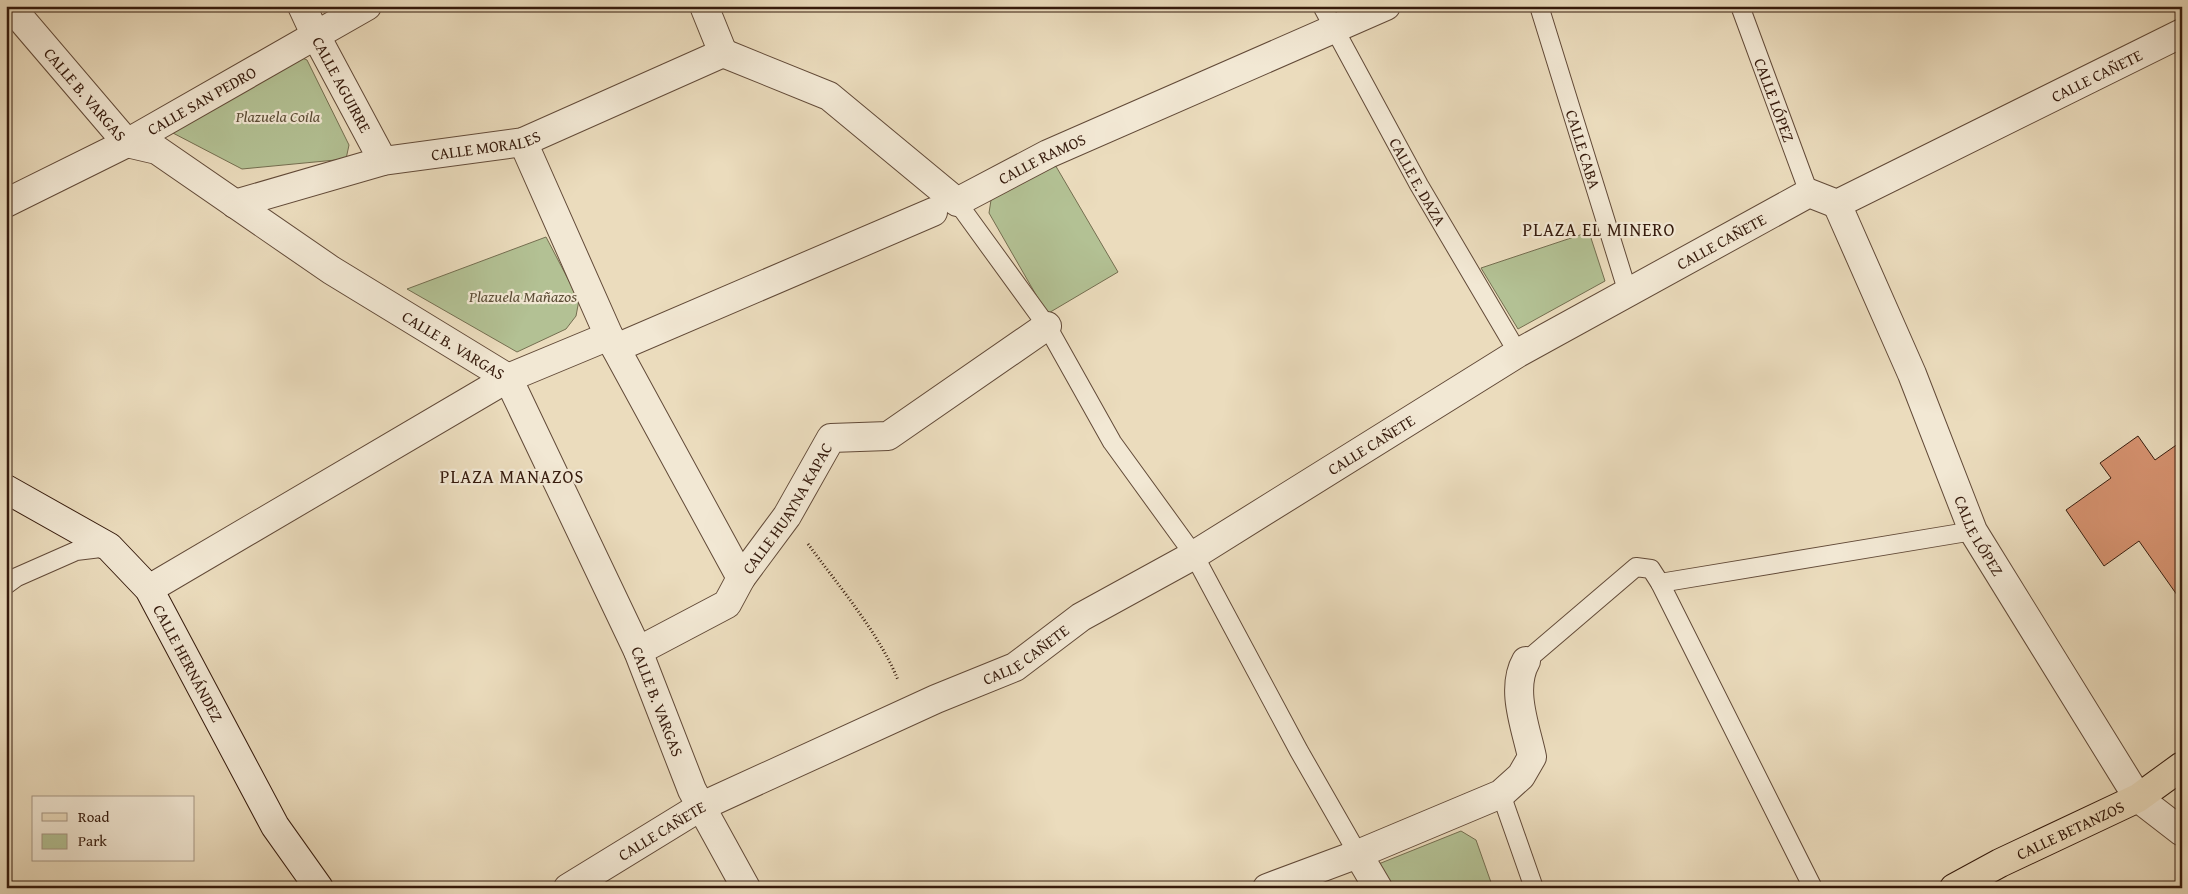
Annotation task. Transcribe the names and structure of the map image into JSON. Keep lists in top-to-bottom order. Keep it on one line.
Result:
{"streets":{"main road":["CALLE BETANZOS"],"street":["CALLE CAÑETE","CALLE AGUIRRE","CALLE B. VARGAS","CALLE SAN PEDRO","CALLE LÓPEZ","CALLE MORALES","CALLE RAMOS","CALLE HUAYNA KAPAC","CALLE HERNÁNDEZ"],"lane":["CALLE CABA","CALLE E. DAZA"]},"crossings":[["CALLE CAÑETE","CALLE B. VARGAS"],["CALLE CAÑETE","CALLE LÓPEZ"],["CALLE CAÑETE","CALLE CABA"],["CALLE CAÑETE","CALLE E. DAZA"],["CALLE AGUIRRE","CALLE SAN PEDRO"],["CALLE AGUIRRE","CALLE MORALES"],["CALLE B. VARGAS","CALLE SAN PEDRO"],["CALLE B. VARGAS","CALLE MORALES"],["CALLE B. VARGAS","CALLE RAMOS"],["CALLE B. VARGAS","CALLE HUAYNA KAPAC"],["CALLE LÓPEZ","CALLE BETANZOS"],["CALLE RAMOS","CALLE E. DAZA"],["CALLE RAMOS","CALLE HERNÁNDEZ"]],"districts":["PLAZA EL MINERO","PLAZA MANAZOS"],"parks":["Plazuela Coila","Plazuela Mañazos"],"legend":["Road","Park"]}
